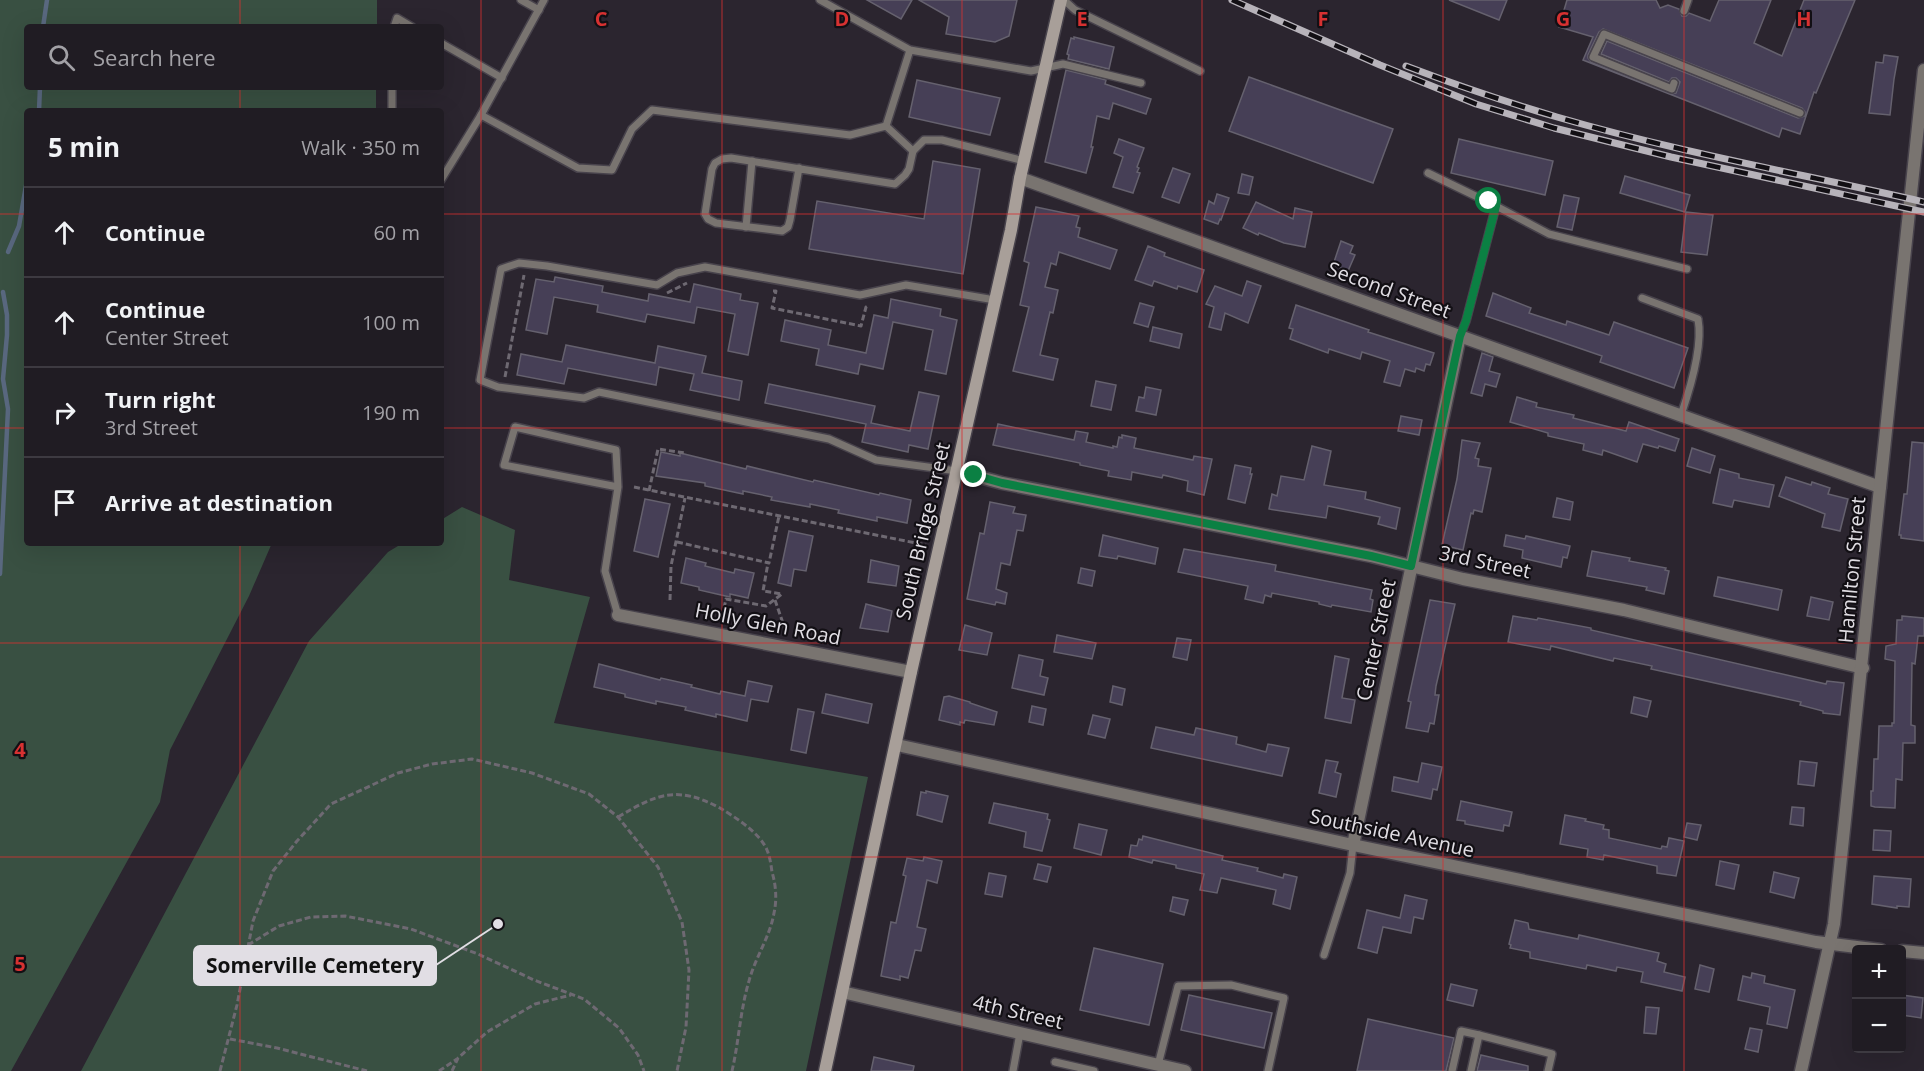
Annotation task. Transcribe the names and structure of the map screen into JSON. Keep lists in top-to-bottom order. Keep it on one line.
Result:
{"streets":{"street":["Second Street","South Bridge Street","3rd Street","Hamilton Street","Holly Glen Road","Center Street","Southside Avenue","4th Street"]},"crossings":[["Second Street","South Bridge Street"],["Second Street","Hamilton Street"],["Second Street","Center Street"],["South Bridge Street","3rd Street"],["South Bridge Street","Holly Glen Road"],["South Bridge Street","Southside Avenue"],["South Bridge Street","4th Street"],["3rd Street","Hamilton Street"],["3rd Street","Center Street"],["Hamilton Street","Southside Avenue"],["Center Street","Southside Avenue"]],"places":["Somerville Cemetery"],"page":{"search":"Search here","heading":["5 min","Walk · 350 m"],"list":[["Continue","60 m"],["Continue","Center Street","100 m"],["Turn right","3rd Street","190 m"],"Arrive at destination"],"map_buttons":["+","−"]},"grid":{"columns":["C","D","E","F","G","H"],"rows":["4","5"]}}
